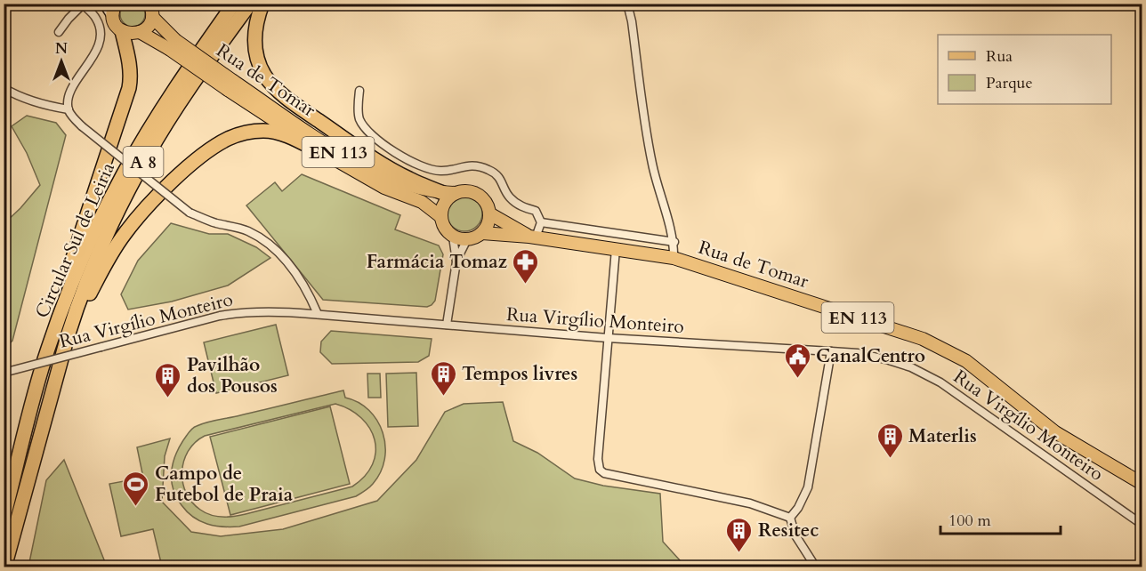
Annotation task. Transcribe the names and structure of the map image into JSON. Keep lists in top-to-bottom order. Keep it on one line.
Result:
{"streets":{"highway":["A 8","Circular Sul de Leiria"],"main road":["Rua de Tomar","EN 113"],"street":["Rua Virgílio Monteiro"]},"places":{"pharmacy":["Farmácia Tomaz"],"public building":["CanalCentro"],"building":["Tempos livres","Pavilhão dos Pousos","Materlis","Resitec"],"sports":["Campo de Futebol de Praia"]},"legend":["Rua","Parque"],"scale_bar":"100 m","north":"top"}
